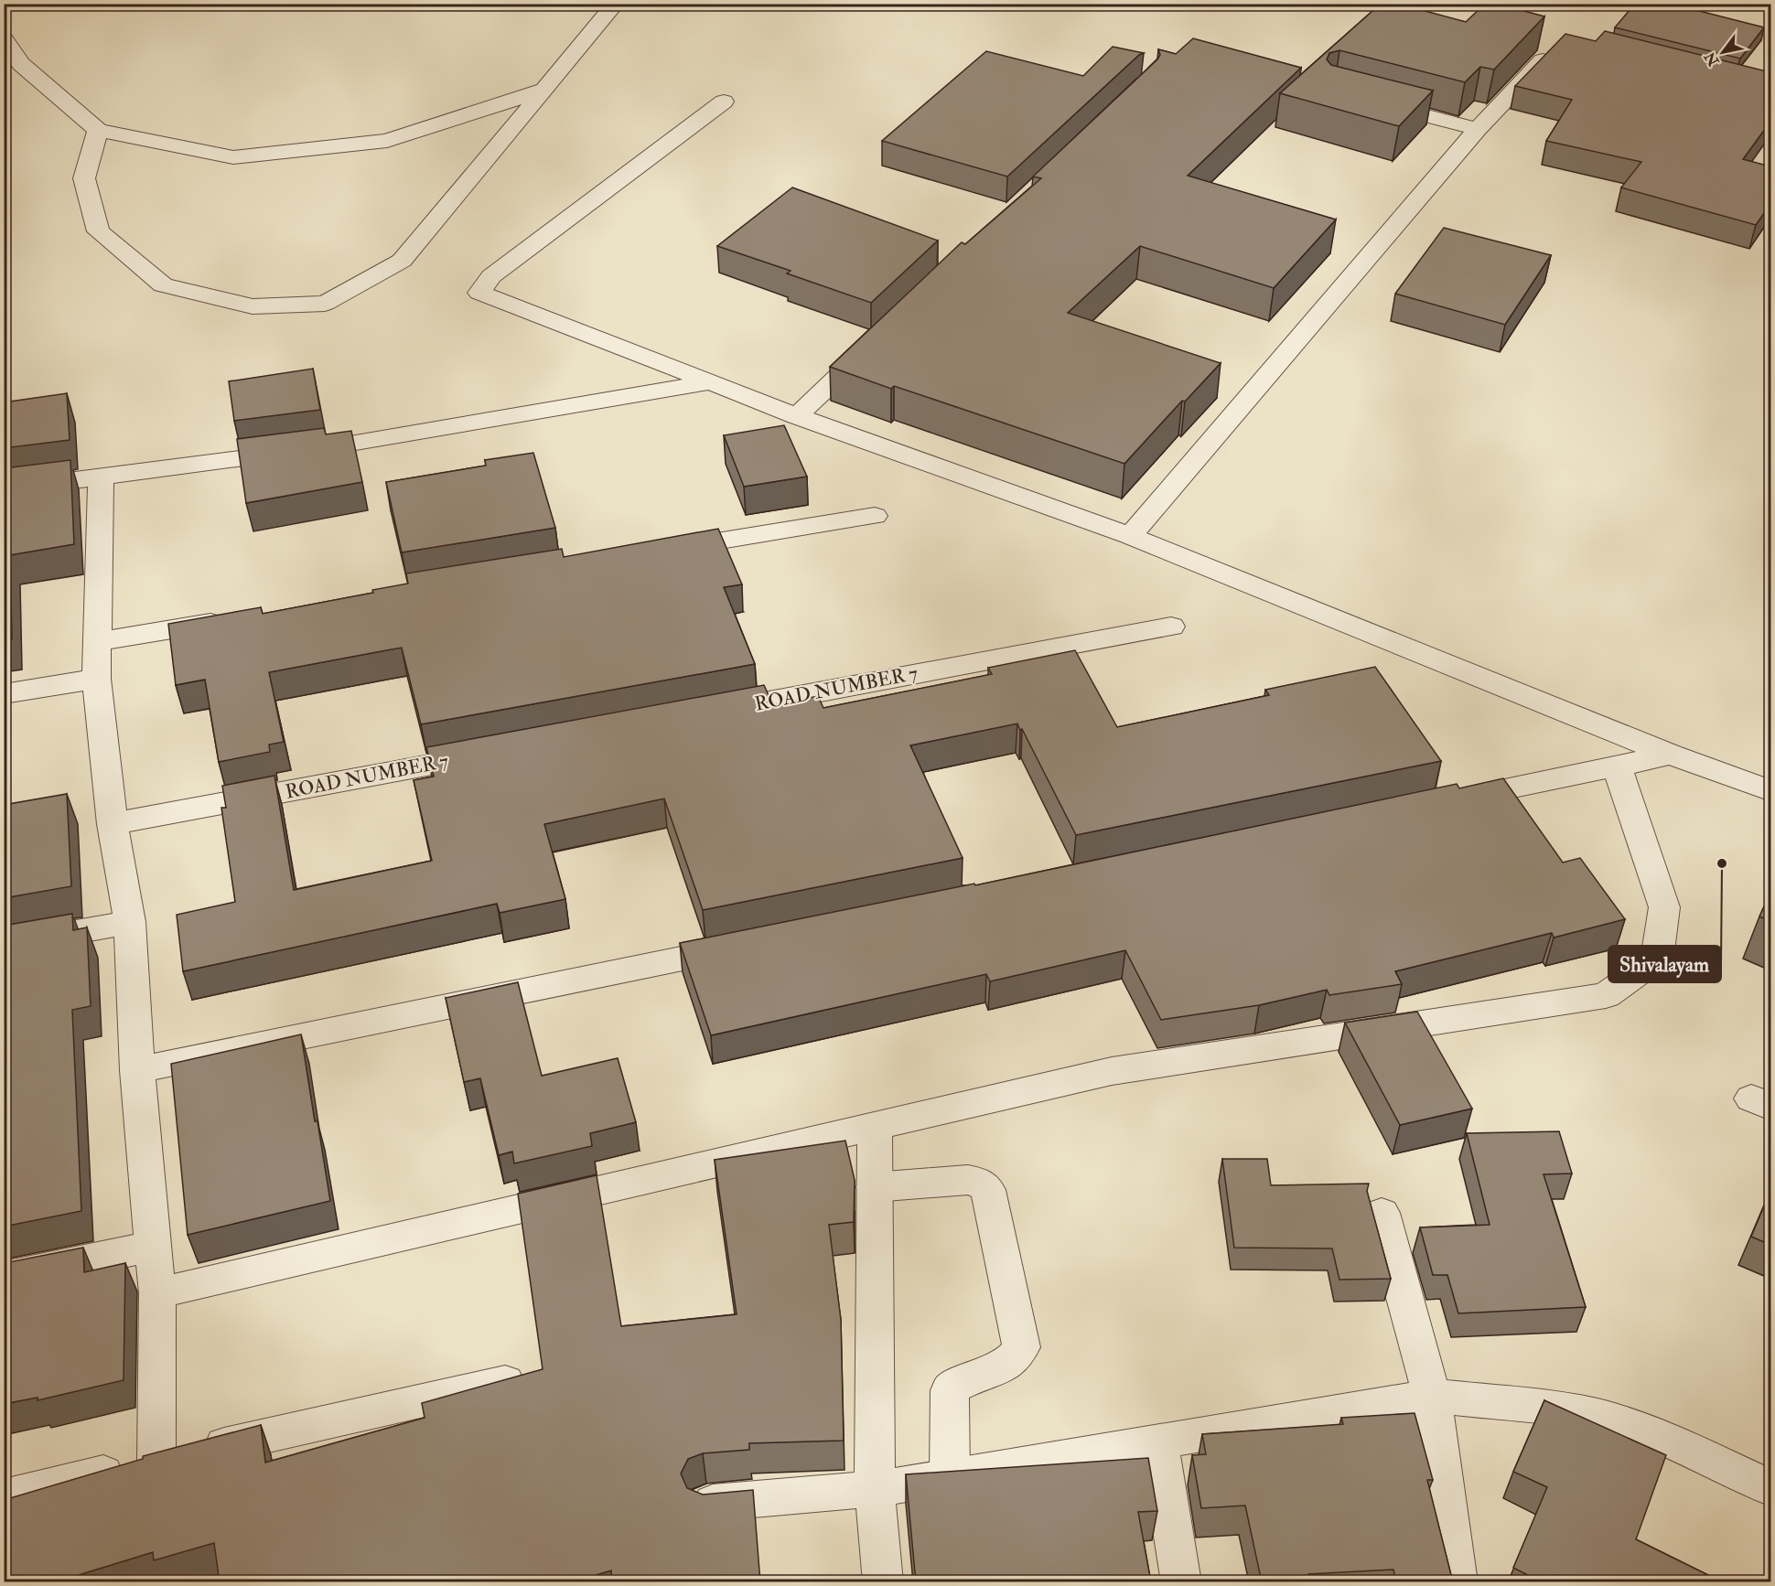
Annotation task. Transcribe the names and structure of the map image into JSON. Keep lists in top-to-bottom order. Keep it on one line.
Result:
{"streets":{"street":["ROAD NUMBER 7"]},"places":["Shivalayam"],"north":"bottom left"}
